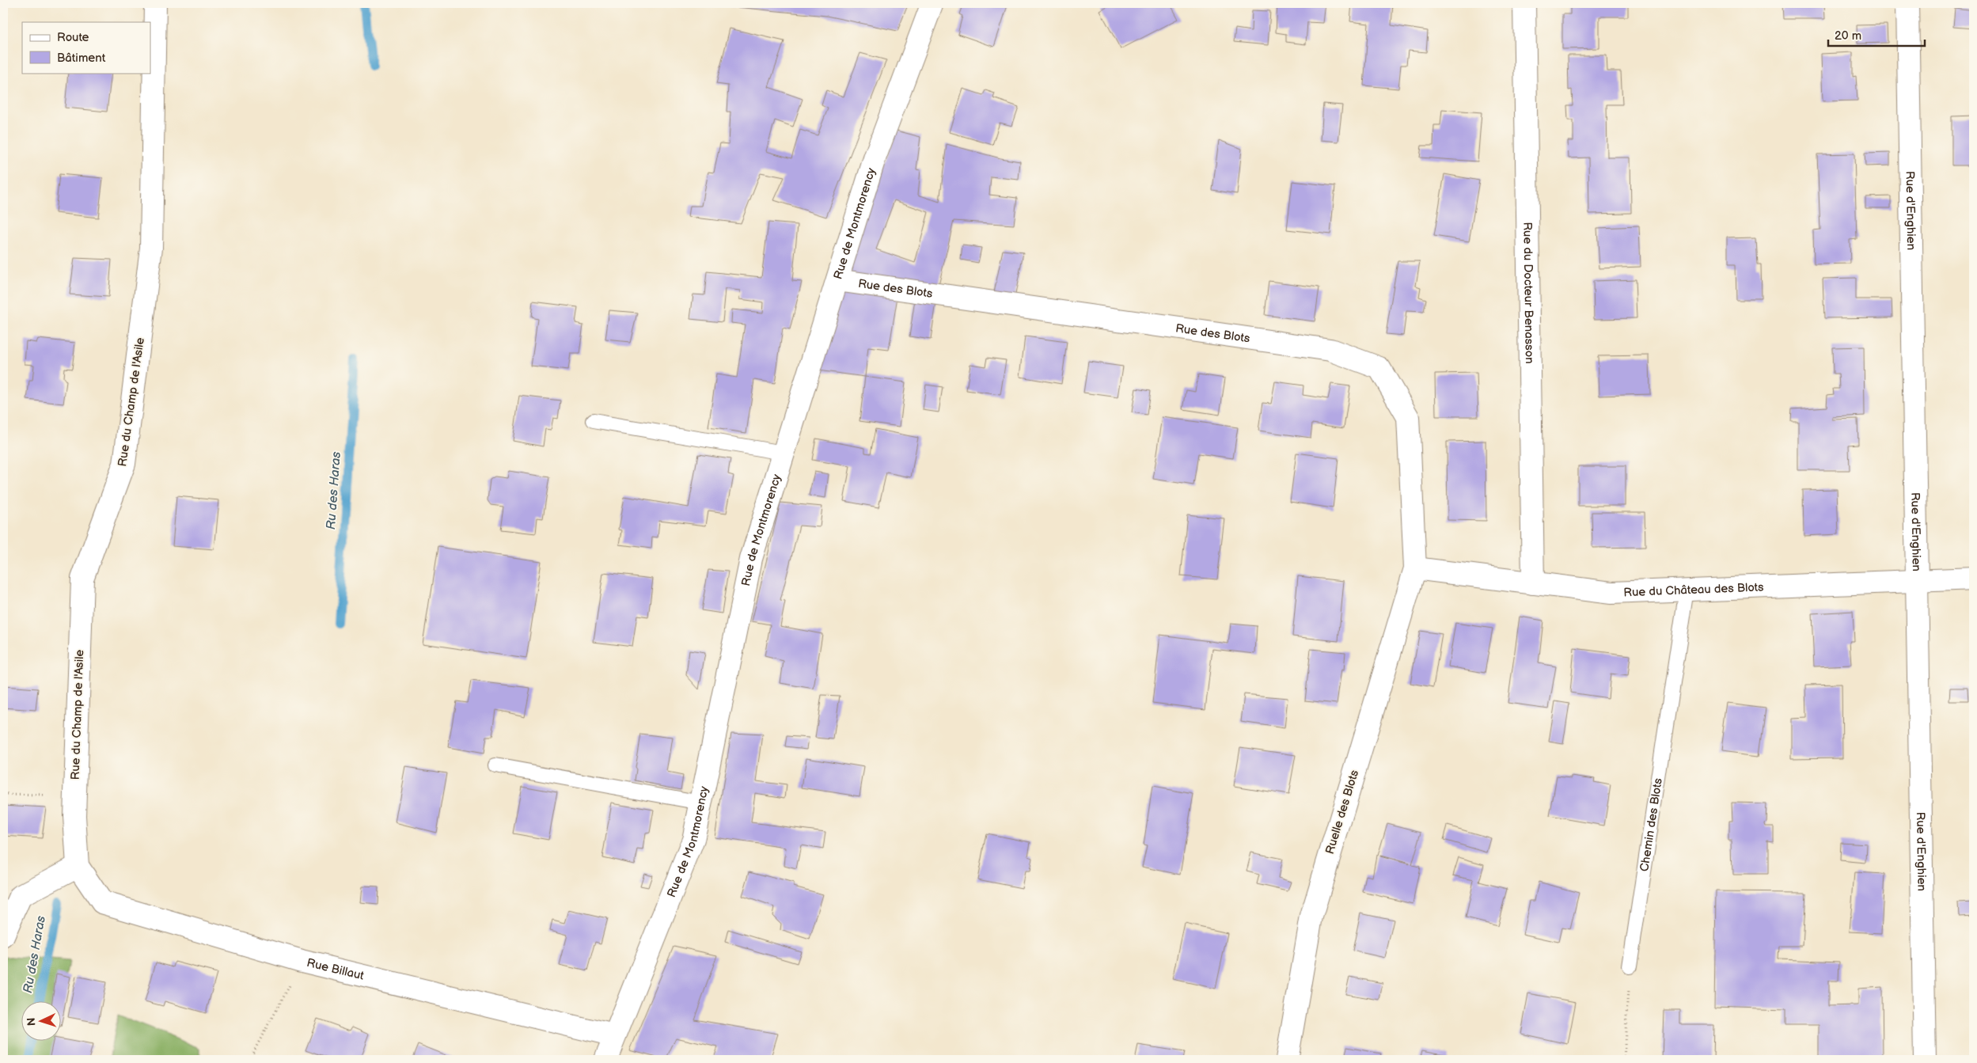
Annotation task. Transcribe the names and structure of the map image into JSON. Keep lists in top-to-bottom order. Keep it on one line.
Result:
{"streets":{"street":["Rue d'Enghien","Rue de Montmorency","Rue des Blots","Rue du Docteur Benasson","Rue du Champ de l'Asile","Rue du Château des Blots","Ruelle des Blots","Rue Billaut"],"lane":["Chemin des Blots"]},"crossings":[["Rue d'Enghien","Rue du Château des Blots"],["Rue de Montmorency","Rue des Blots"],["Rue de Montmorency","Rue Billaut"],["Rue des Blots","Rue du Château des Blots"],["Rue des Blots","Ruelle des Blots"],["Rue du Docteur Benasson","Rue du Château des Blots"],["Rue du Champ de l'Asile","Rue Billaut"],["Rue du Château des Blots","Ruelle des Blots"],["Rue du Château des Blots","Chemin des Blots"]],"water":["Ru des Haras"],"legend":["Route","Bâtiment"],"scale_bar":"20 m","north":"left"}
